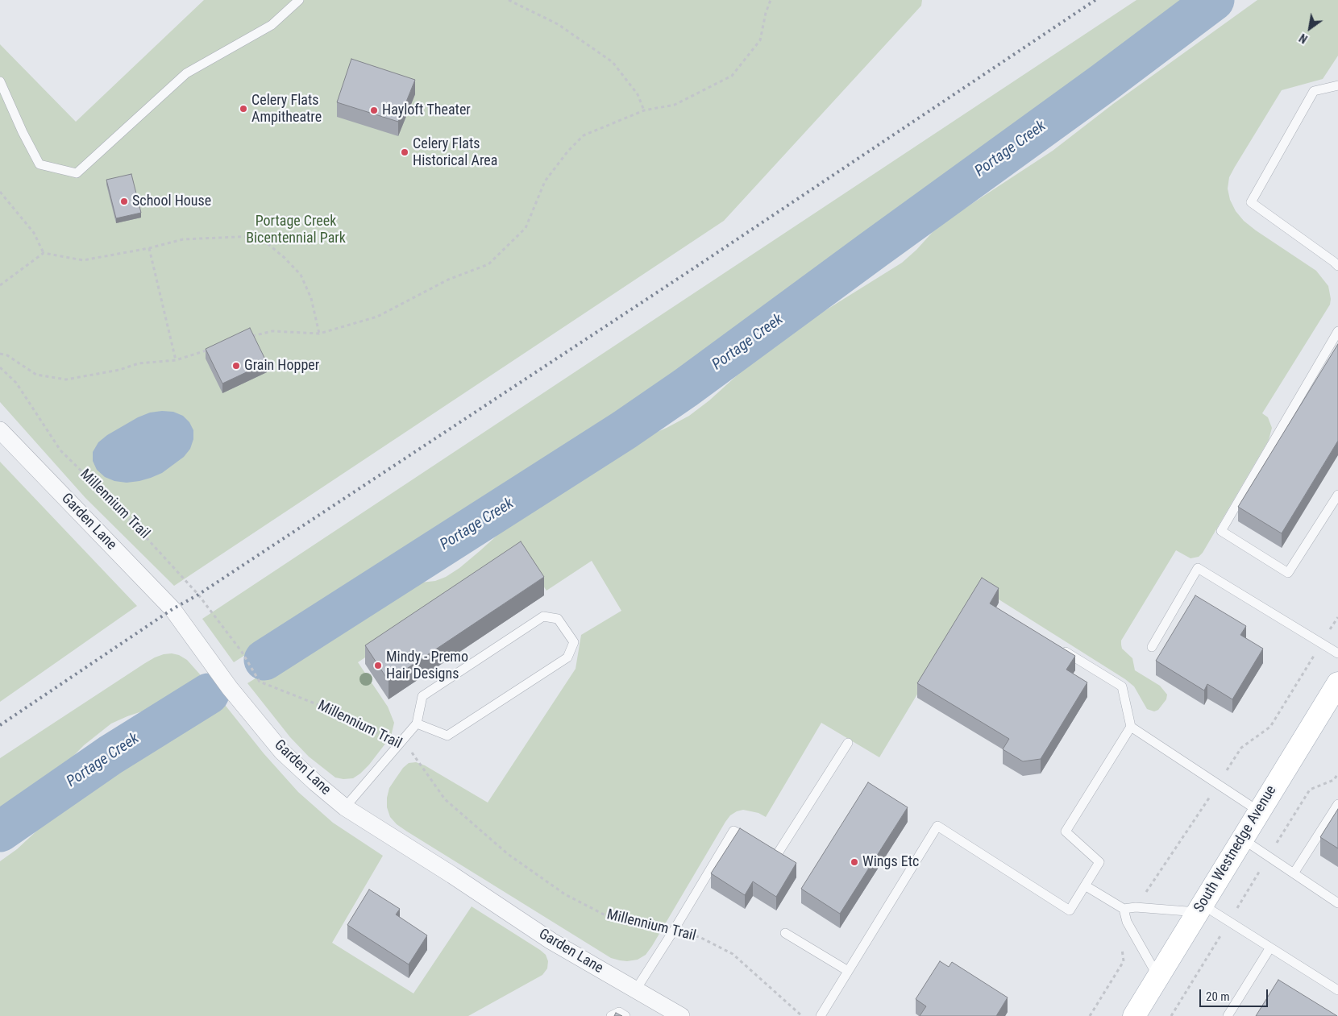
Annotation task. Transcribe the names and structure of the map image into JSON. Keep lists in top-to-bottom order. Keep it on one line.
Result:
{"streets":{"main road":["South Westnedge Avenue"],"street":["Garden Lane"],"path":["Millennium Trail"]},"water":["Portage Creek"],"parks":["Portage Creek Bicentennial Park"],"places":["Celery Flats Ampitheatre","Hayloft Theater","Celery Flats Historical Area","School House","Grain Hopper","Mindy - Premo Hair Designs","Wings Etc"],"scale_bar":"20 m","north":"bottom left"}
